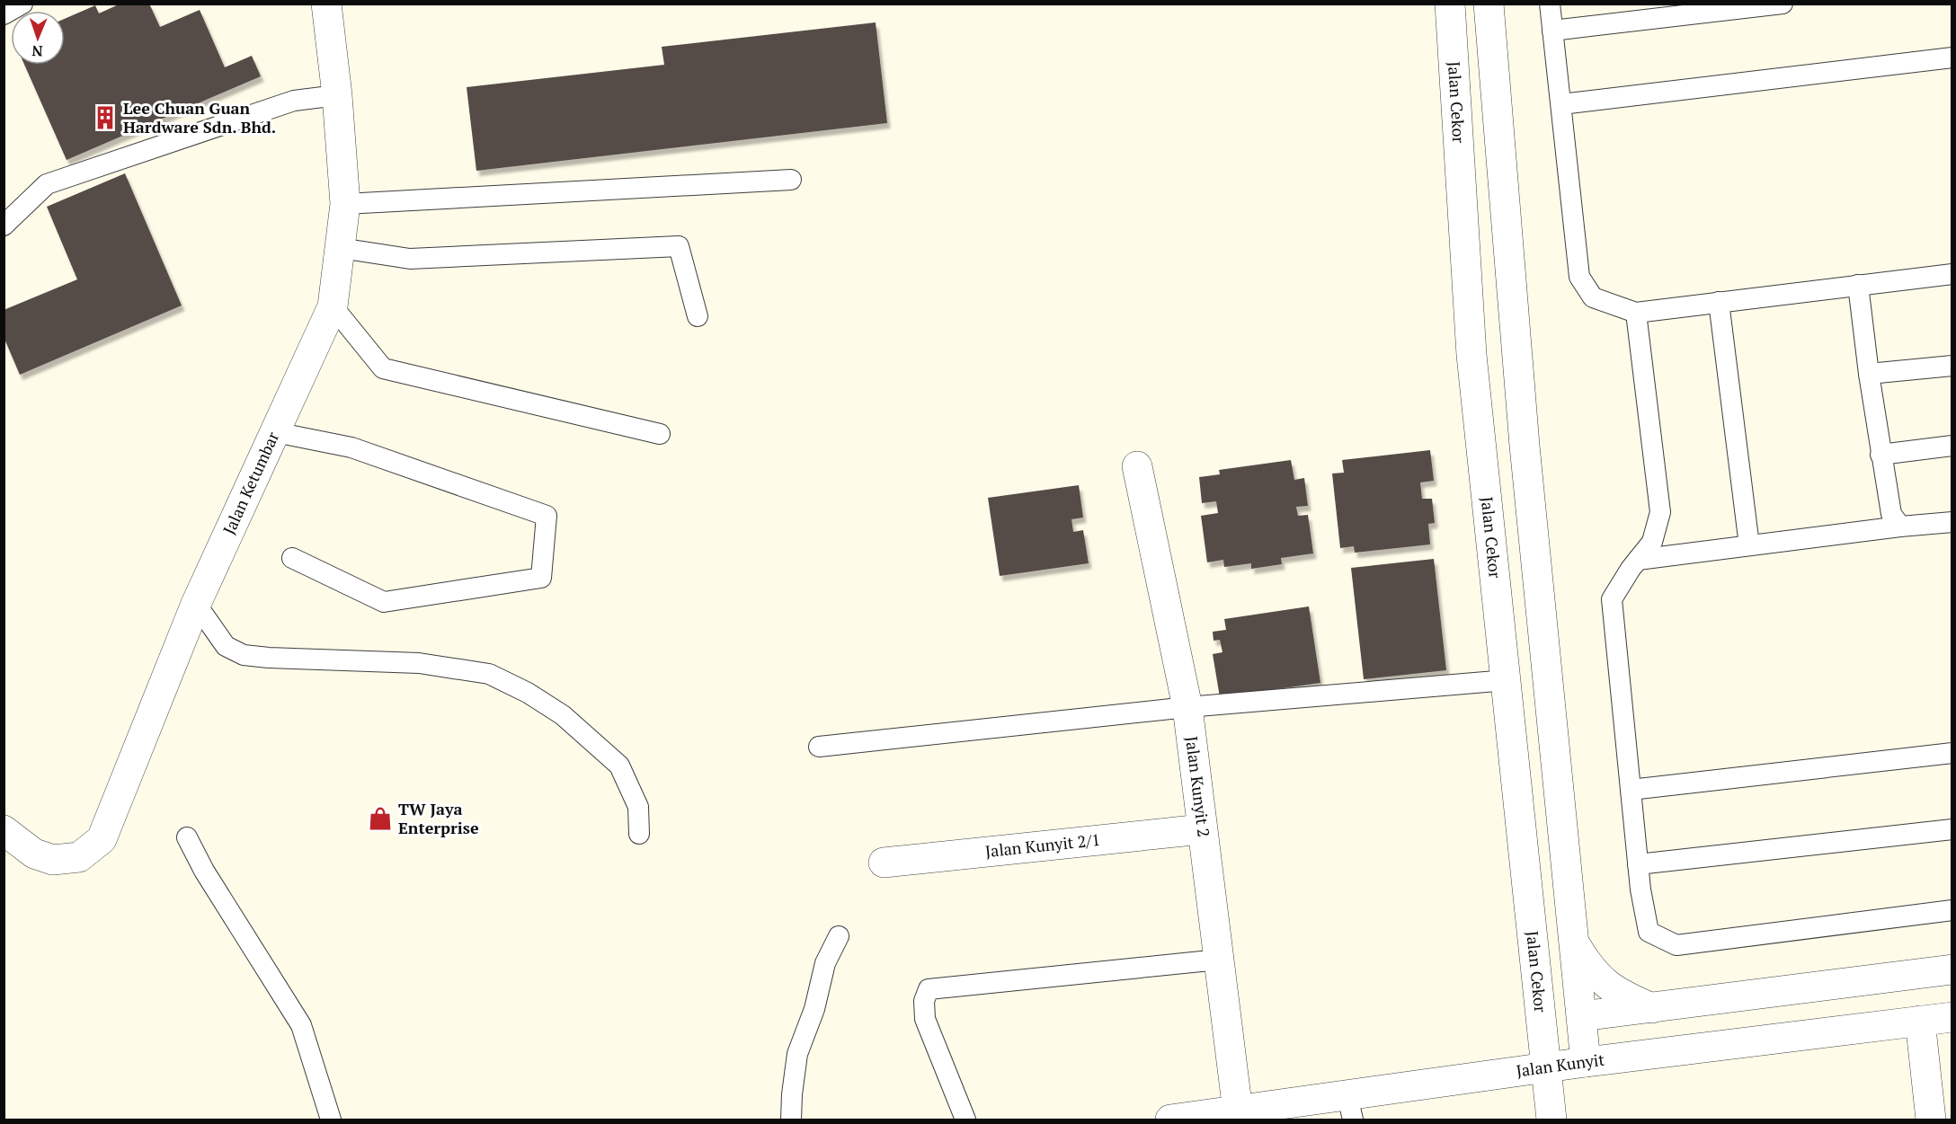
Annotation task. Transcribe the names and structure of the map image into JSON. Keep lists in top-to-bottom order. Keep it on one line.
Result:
{"streets":{"street":["Jalan Cekor","Jalan Ketumbar","Jalan Kunyit 2","Jalan Kunyit 2/1","Jalan Kunyit"]},"crossings":[["Jalan Cekor","Jalan Kunyit"],["Jalan Kunyit 2","Jalan Kunyit 2/1"],["Jalan Kunyit 2","Jalan Kunyit"]],"places":{"building":["Lee Chuan Guan Hardware Sdn. Bhd."],"shop":["TW Jaya Enterprise"]},"north":"bottom"}
